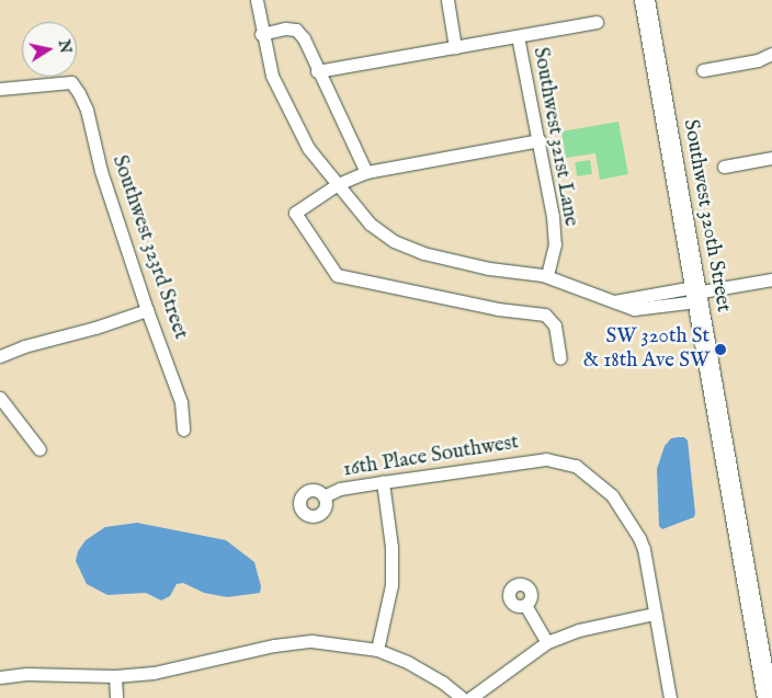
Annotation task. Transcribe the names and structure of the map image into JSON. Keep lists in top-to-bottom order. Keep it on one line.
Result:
{"streets":{"main road":["Southwest 320th Street"],"street":["Southwest 321st Lane","Southwest 323rd Street","16th Place Southwest"]},"places":["SW 320th St & 18th Ave SW"],"north":"right"}
